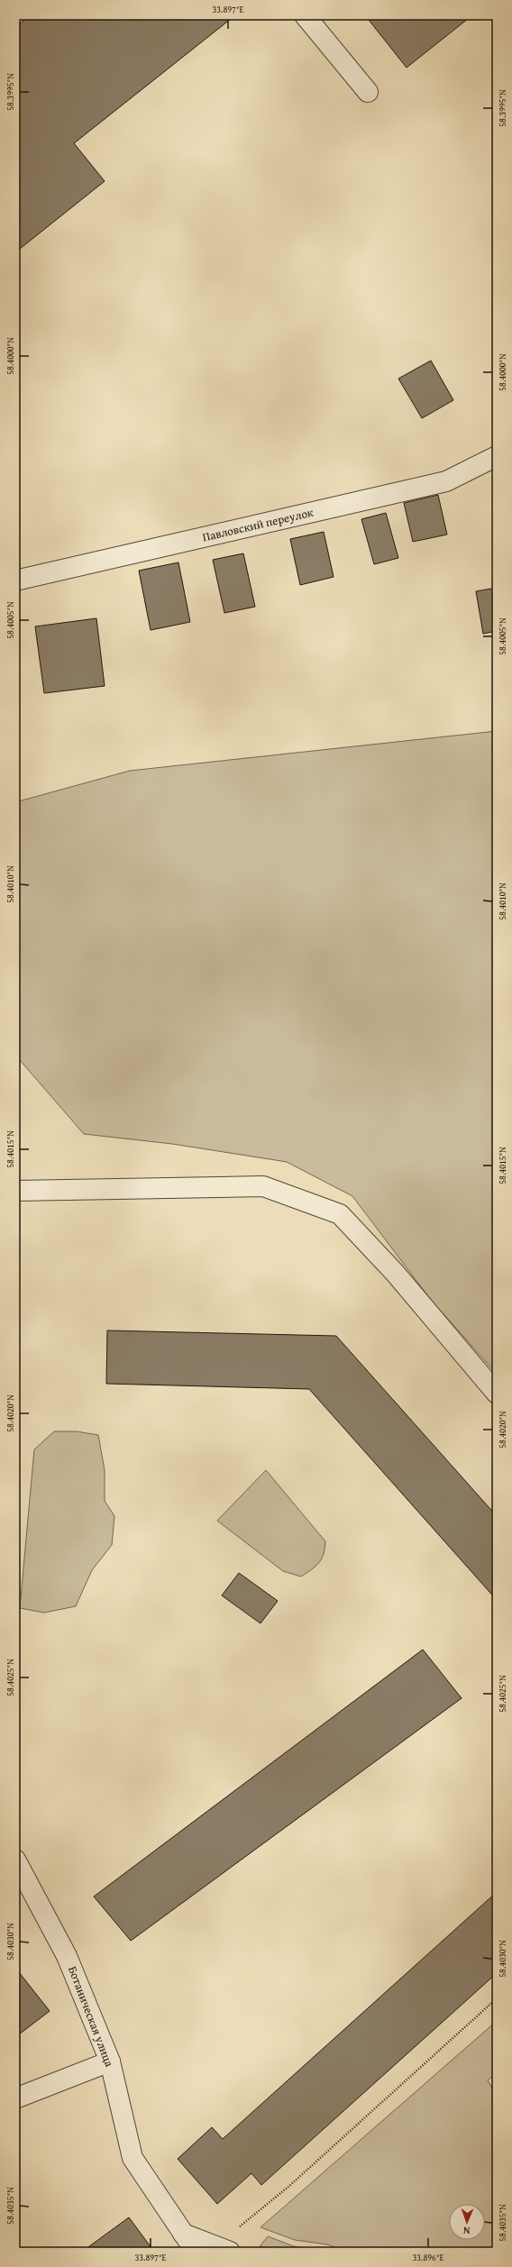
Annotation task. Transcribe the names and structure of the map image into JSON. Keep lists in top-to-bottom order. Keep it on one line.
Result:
{"streets":{"street":["Павловский переулок","Ботаническая улица"]},"north":"bottom","coordinates":["33.897°E","58.3995°N","58.4000°N","58.4005°N","58.4010°N","58.4015°N","58.4020°N","58.4025°N","58.4030°N","58.4035°N","33.896°E"]}
